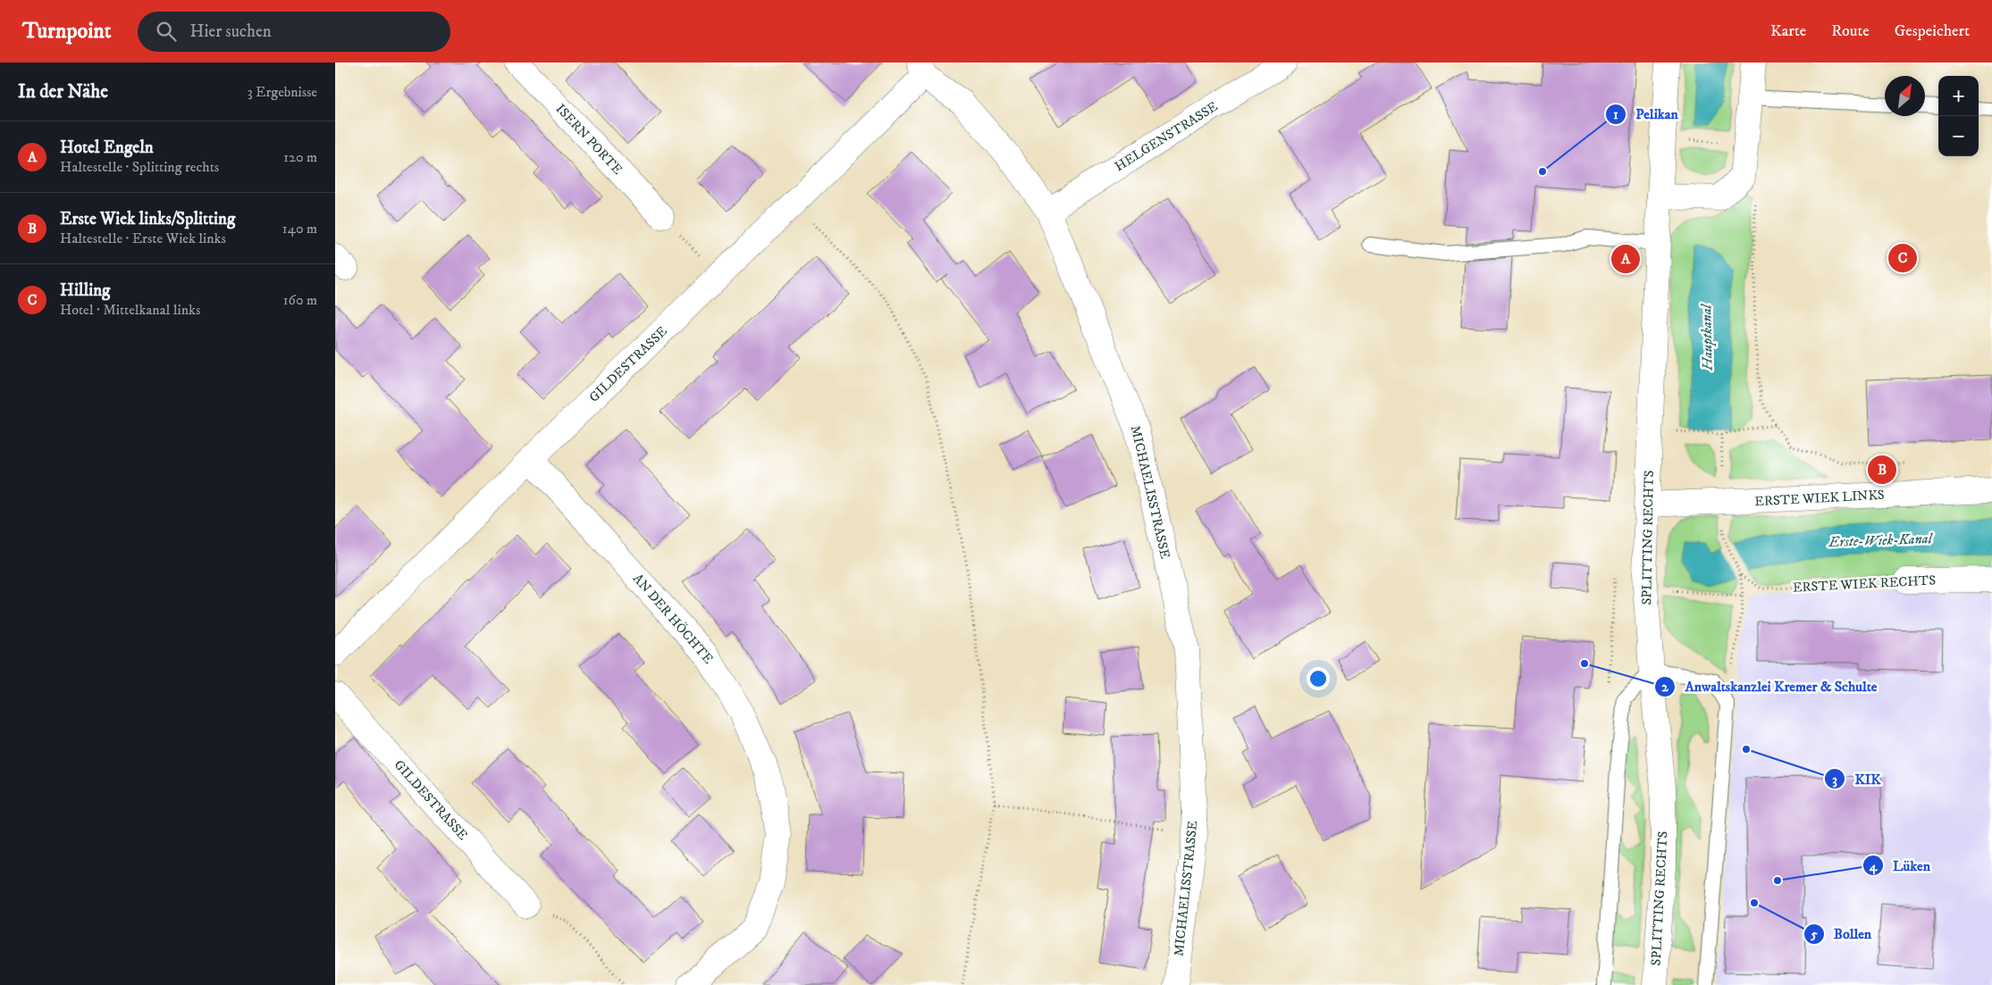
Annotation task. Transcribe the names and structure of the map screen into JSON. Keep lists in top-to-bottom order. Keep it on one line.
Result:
{"streets":{"street":["HELGENSTRASSE","ISERN PORTE","GILDESTRASSE","MICHAELISSTRASSE","ERSTE WIEK LINKS","SPLITTING RECHTS","ERSTE WIEK RECHTS","AN DER HÖCHTE"]},"crossings":[["HELGENSTRASSE","MICHAELISSTRASSE"],["GILDESTRASSE","MICHAELISSTRASSE"],["GILDESTRASSE","AN DER HÖCHTE"],["ERSTE WIEK LINKS","SPLITTING RECHTS"]],"water":["Hauptkanal","Erste-Wiek-Kanal"],"places":["Pelikan","Anwaltskanzlei Kremer & Schulte","KIK","Lüken","Bollen"],"north":"top right","page":{"header":"Turnpoint","search":"Hier suchen","nav":["Karte","Route","Gespeichert"],"heading":["In der Nähe","3 Ergebnisse"],"map_buttons":["+","−"],"list":[{"mark":"A","name":"Hotel Engeln","note":"Haltestelle · Splitting rechts","value":"120 m"},{"mark":"B","name":"Erste Wiek links/Splitting","note":"Haltestelle · Erste Wiek links","value":"140 m"},{"mark":"C","name":"Hilling","note":"Hotel · Mittelkanal links","value":"160 m"}],"pins":["C","A","B"]}}
